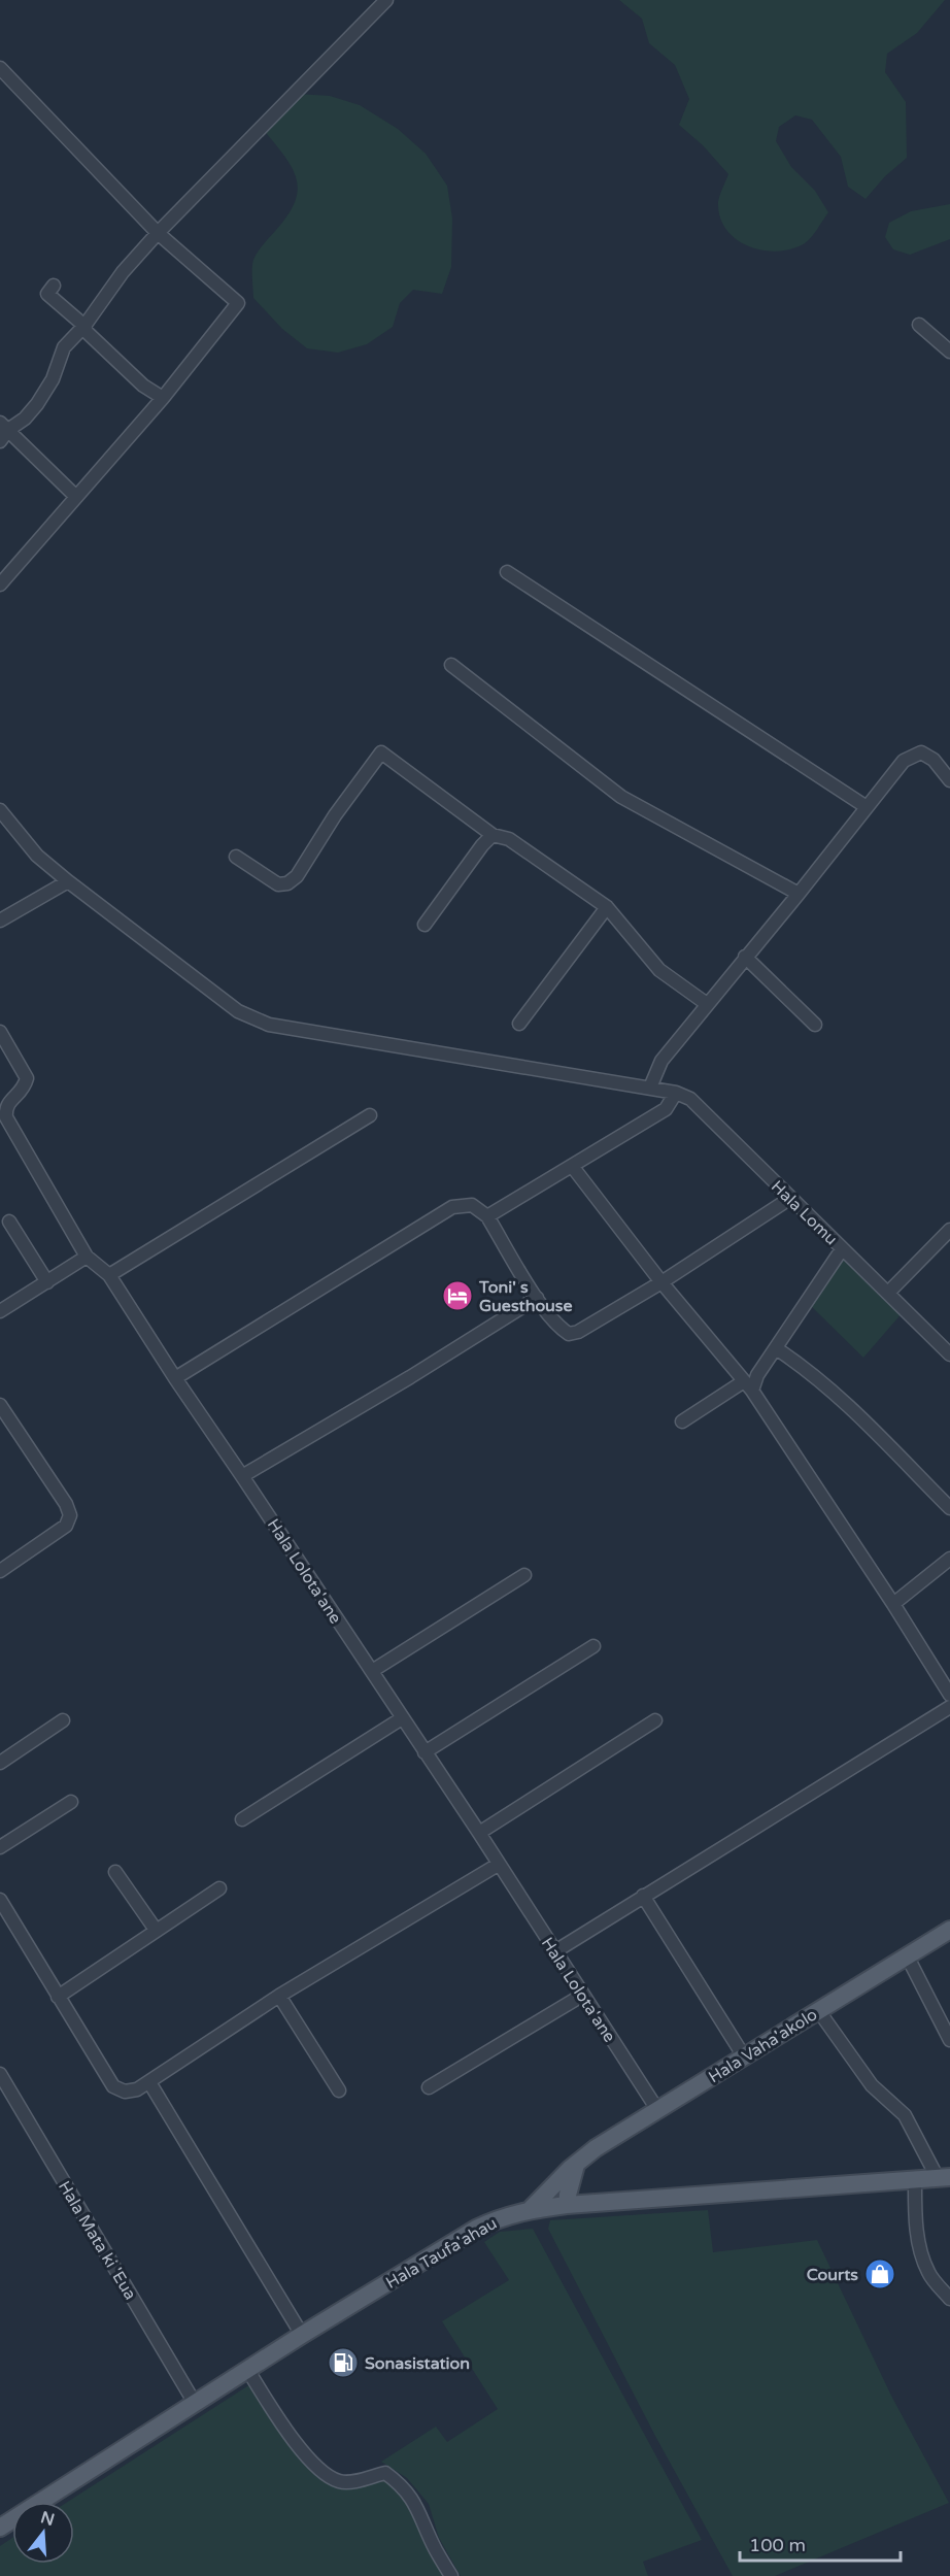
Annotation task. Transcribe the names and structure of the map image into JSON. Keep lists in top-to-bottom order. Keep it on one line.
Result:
{"streets":{"main road":["Hala Vaha'akolo","Hala Taufa'ahau"],"street":["Hala Lomu","Hala Lolota'ane","Hala Mata ki 'Eua"]},"crossings":[["Hala Lolota'ane","Hala Vaha'akolo"],["Hala Vaha'akolo","Hala Taufa'ahau"],["Hala Mata ki 'Eua","Hala Taufa'ahau"]],"places":{"hotel":["Toni' s Guesthouse"],"shop":["Courts"],"fuel station":["Sonasistation"]},"scale_bar":"100 m","north":"top"}
